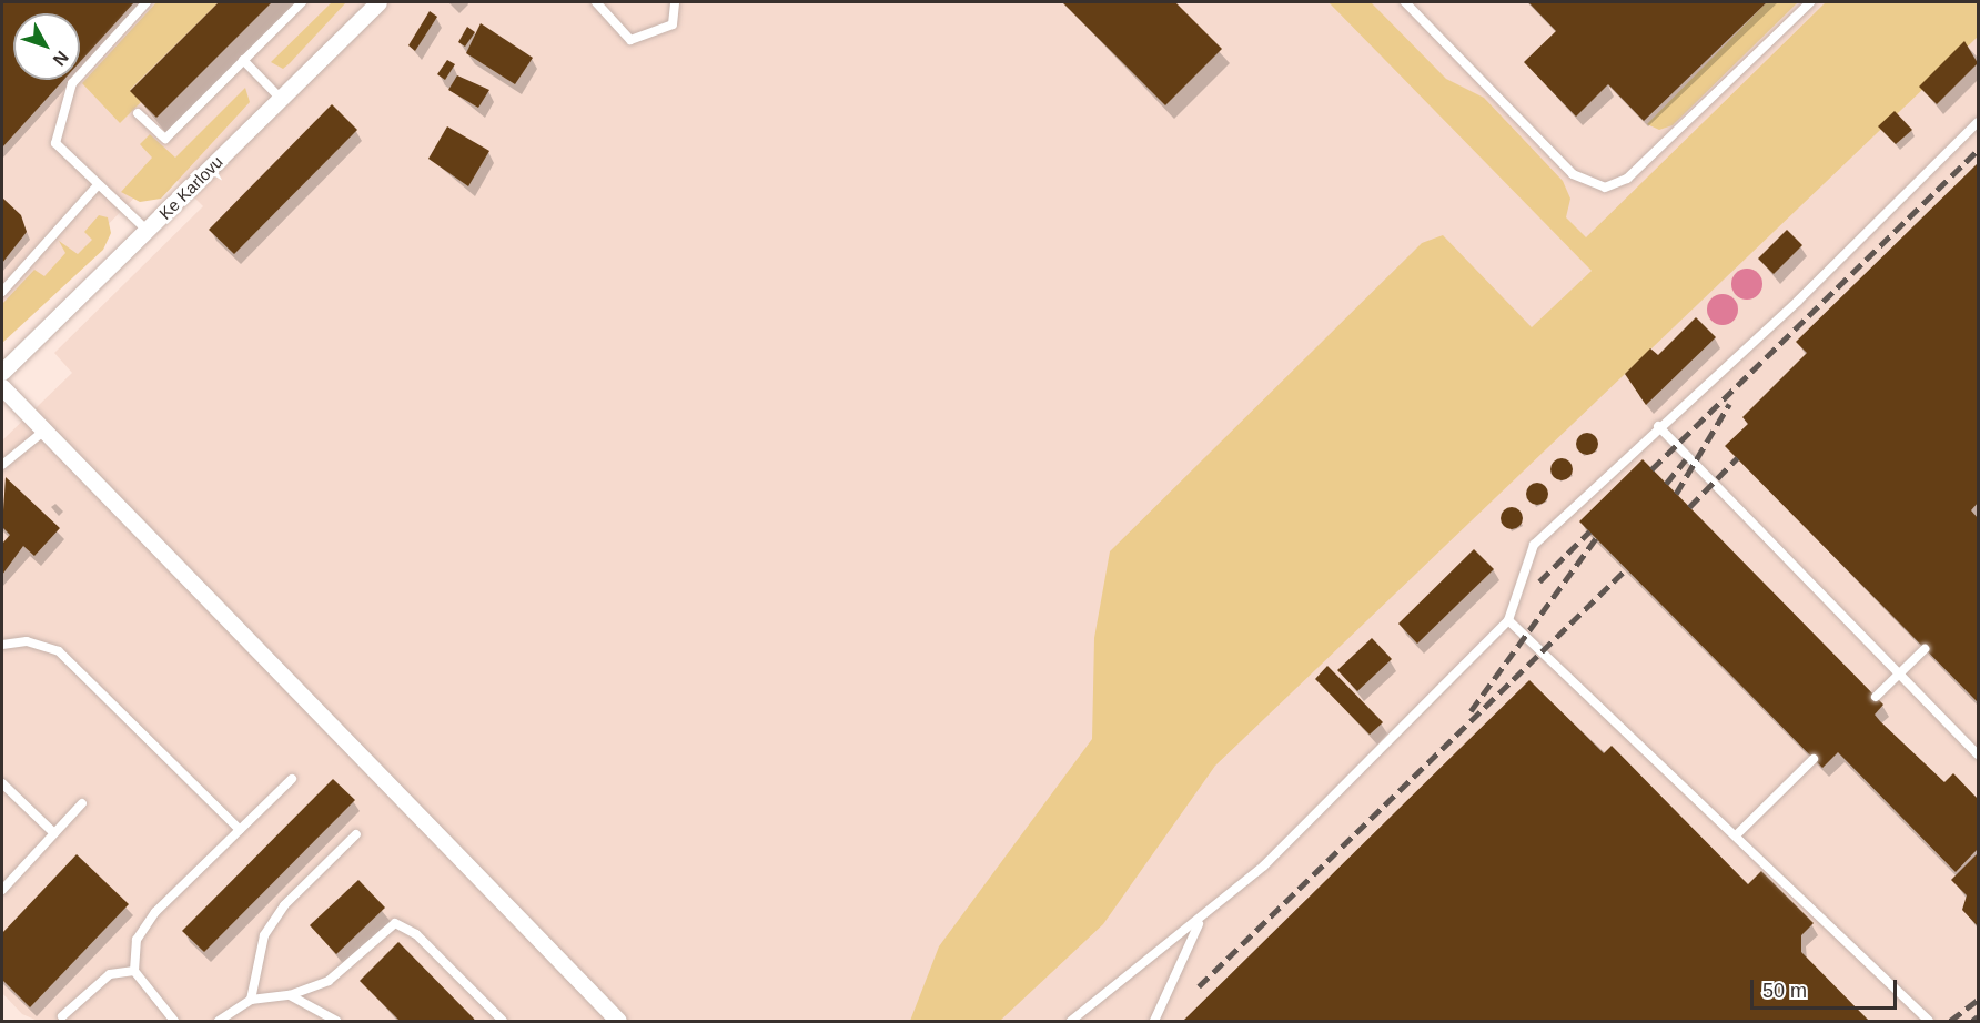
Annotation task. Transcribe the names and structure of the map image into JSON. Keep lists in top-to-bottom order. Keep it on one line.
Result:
{"streets":{"street":["Ke Karlovu"]},"scale_bar":"50 m","north":"bottom right"}
